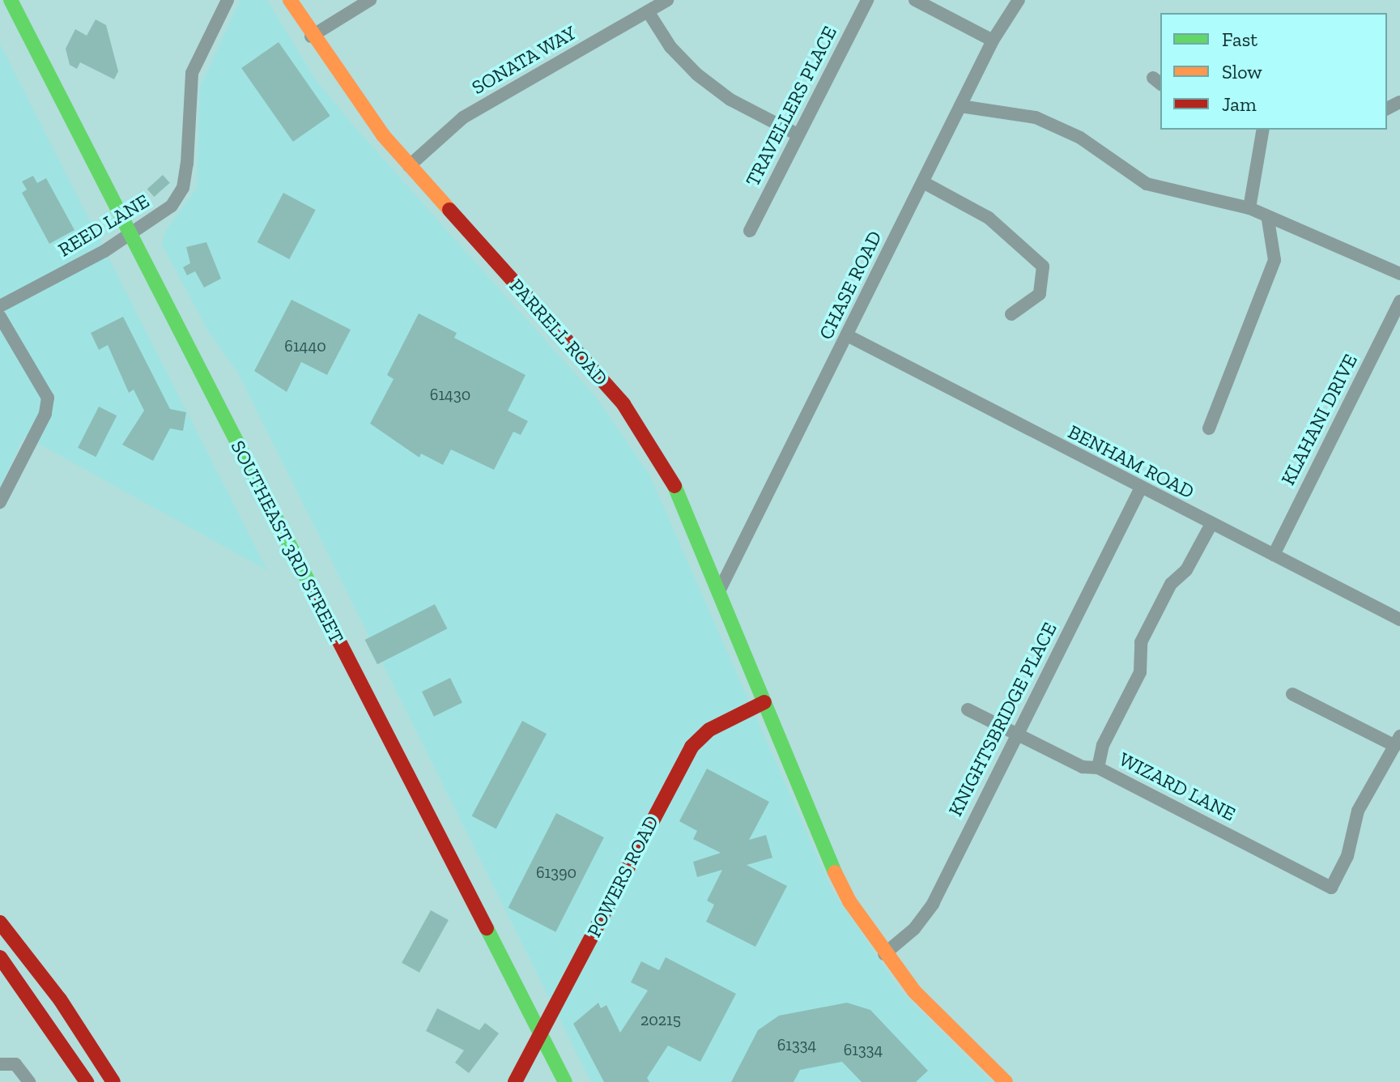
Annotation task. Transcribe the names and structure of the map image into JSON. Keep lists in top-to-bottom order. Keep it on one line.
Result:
{"streets":{"main road":["PARRELL ROAD","SOUTHEAST 3RD STREET","POWERS ROAD"],"street":["SONATA WAY","TRAVELLERS PLACE","REED LANE","CHASE ROAD","KLAHANI DRIVE","BENHAM ROAD","KNIGHTSBRIDGE PLACE","WIZARD LANE"]},"crossings":[["SONATA WAY","PARRELL ROAD"],["REED LANE","SOUTHEAST 3RD STREET"],["CHASE ROAD","PARRELL ROAD"],["CHASE ROAD","BENHAM ROAD"],["PARRELL ROAD","KNIGHTSBRIDGE PLACE"],["PARRELL ROAD","POWERS ROAD"],["KLAHANI DRIVE","BENHAM ROAD"],["BENHAM ROAD","KNIGHTSBRIDGE PLACE"],["SOUTHEAST 3RD STREET","POWERS ROAD"],["KNIGHTSBRIDGE PLACE","WIZARD LANE"]],"house_numbers":["61440","61430","61390","20215","61334","61334"],"legend":["Fast","Slow","Jam"]}
